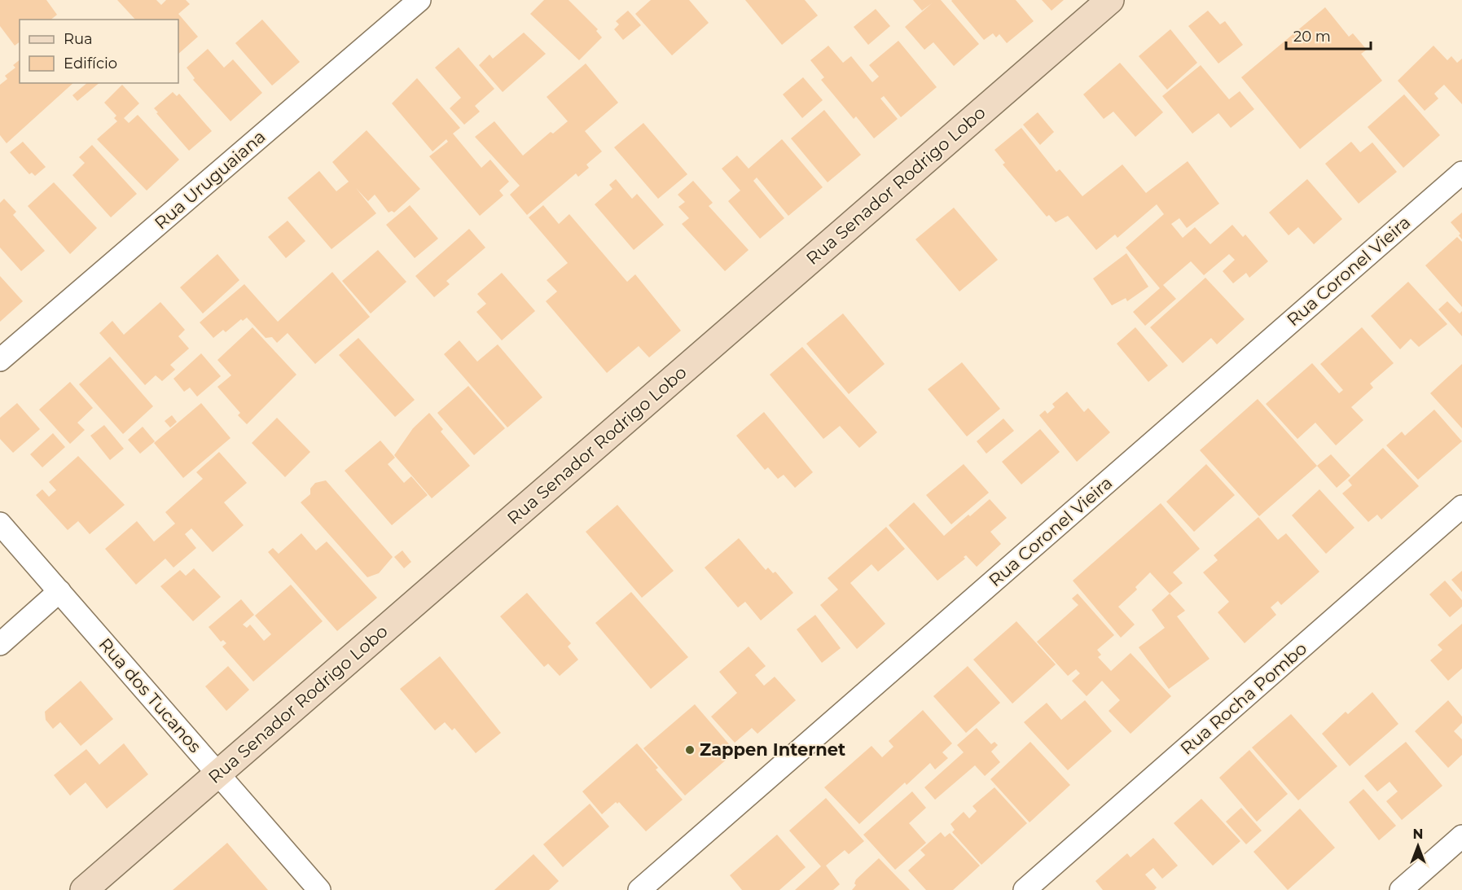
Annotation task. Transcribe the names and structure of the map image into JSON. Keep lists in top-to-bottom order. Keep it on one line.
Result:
{"streets":{"street":["Rua Uruguaiana","Rua Senador Rodrigo Lobo","Rua Coronel Vieira","Rua dos Tucanos","Rua Rocha Pombo"]},"crossings":[["Rua Senador Rodrigo Lobo","Rua dos Tucanos"]],"places":["Zappen Internet"],"legend":["Rua","Edifício"],"scale_bar":"20 m","north":"top"}
